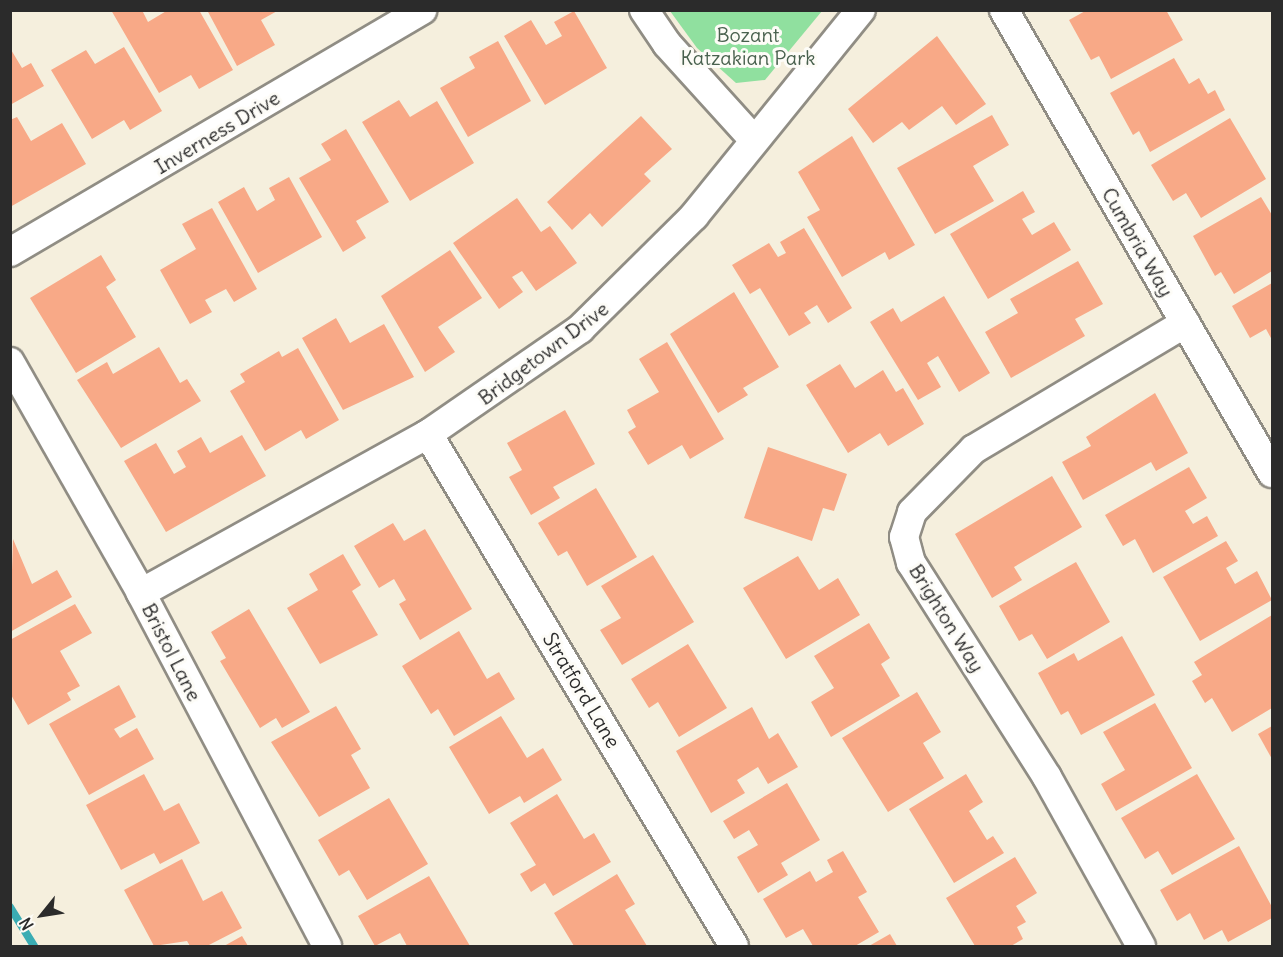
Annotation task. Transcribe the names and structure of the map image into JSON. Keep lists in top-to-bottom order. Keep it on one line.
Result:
{"streets":{"street":["Inverness Drive","Cumbria Way","Bridgetown Drive","Brighton Way","Bristol Lane","Stratford Lane"]},"crossings":[["Cumbria Way","Brighton Way"],["Bridgetown Drive","Bristol Lane"],["Bridgetown Drive","Stratford Lane"]],"parks":["Bozant Katzakian Park"],"north":"bottom left"}
